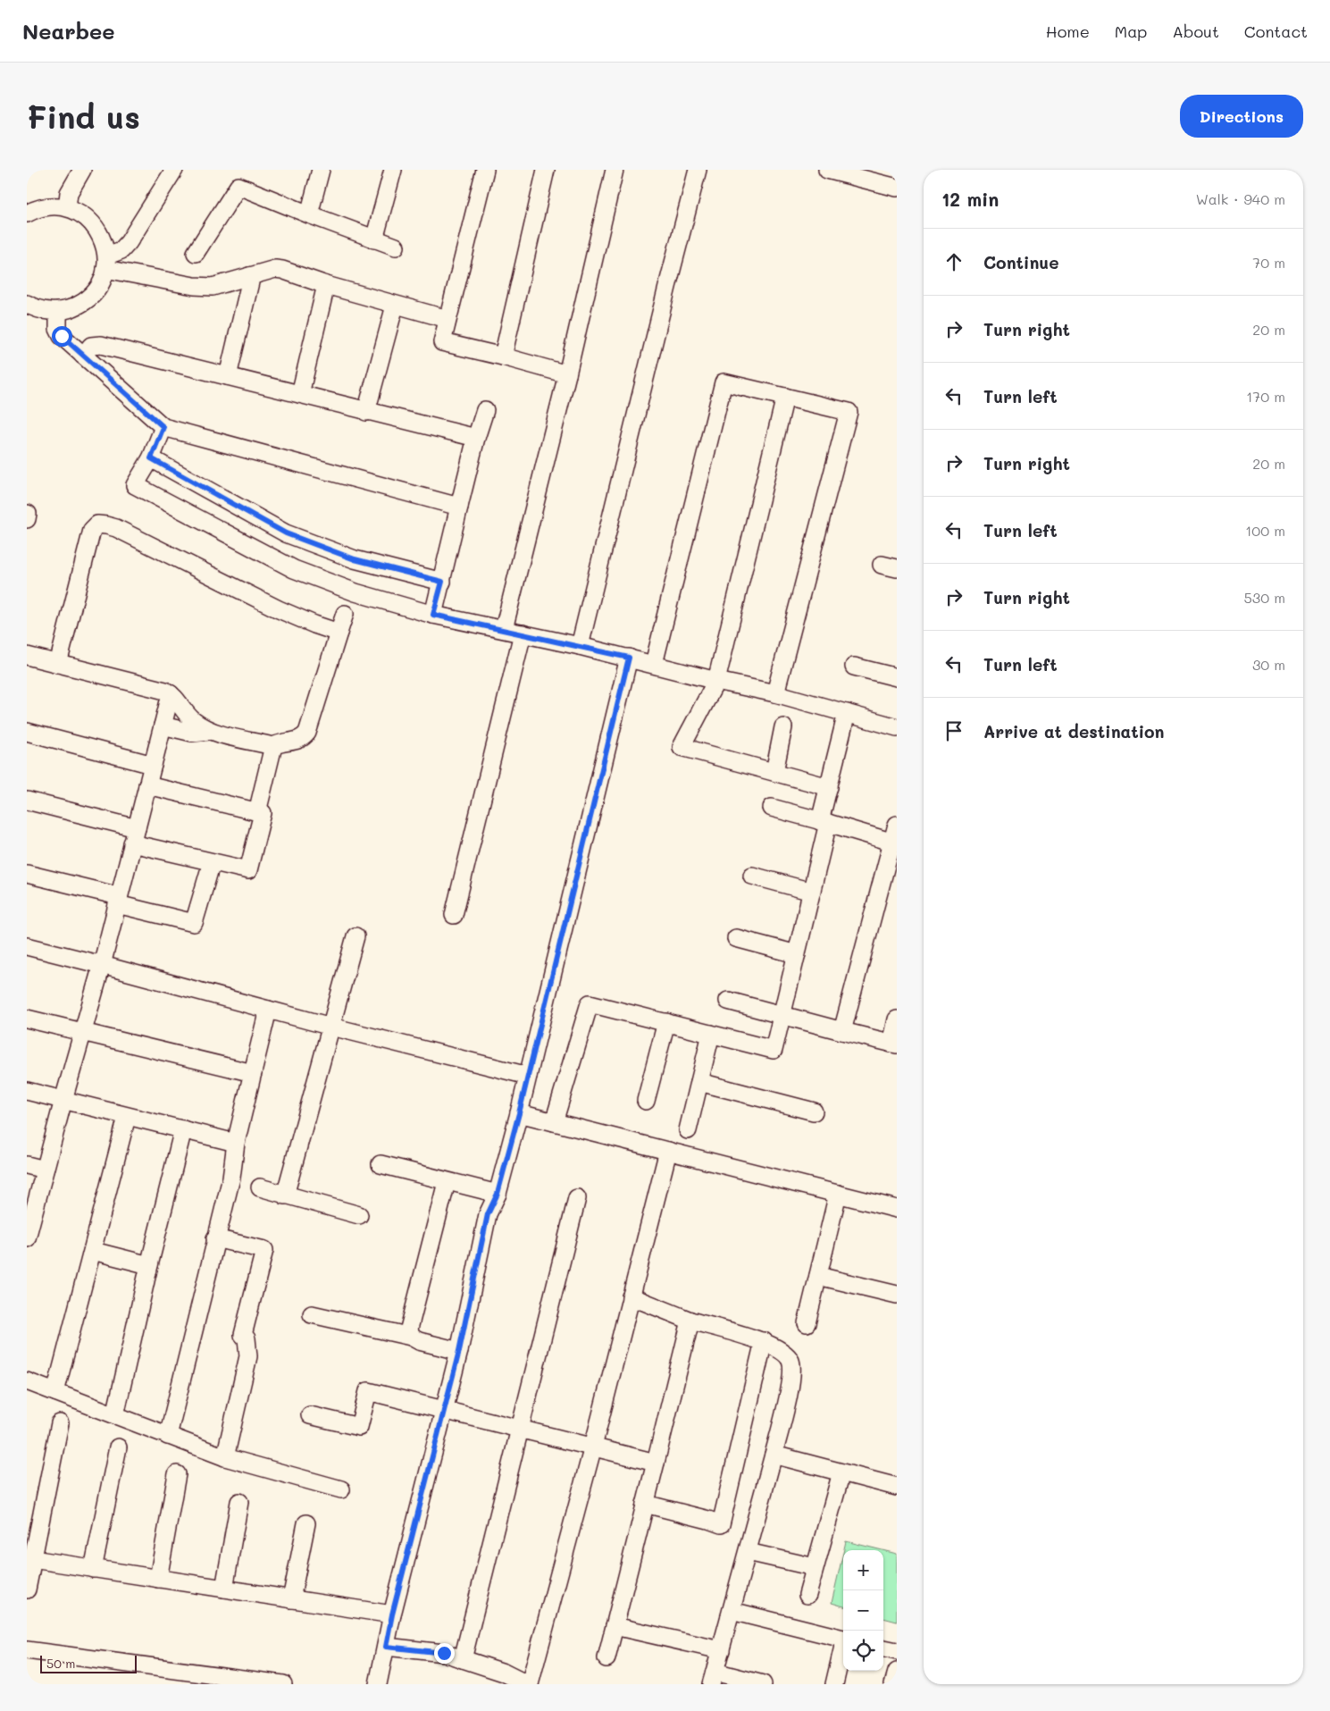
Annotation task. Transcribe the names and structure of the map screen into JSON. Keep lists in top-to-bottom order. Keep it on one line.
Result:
{"scale_bar":"50 m","page":{"header":"Nearbee","nav":["Home","Map","About","Contact"],"buttons":"Directions","title":"Find us","heading":["12 min","Walk · 940 m"],"list":[["Continue","70 m"],["Turn right","20 m"],["Turn left","170 m"],["Turn right","20 m"],["Turn left","100 m"],["Turn right","530 m"],["Turn left","30 m"],"Arrive at destination"],"map_buttons":["+","−"],"scale":"50 m"}}
